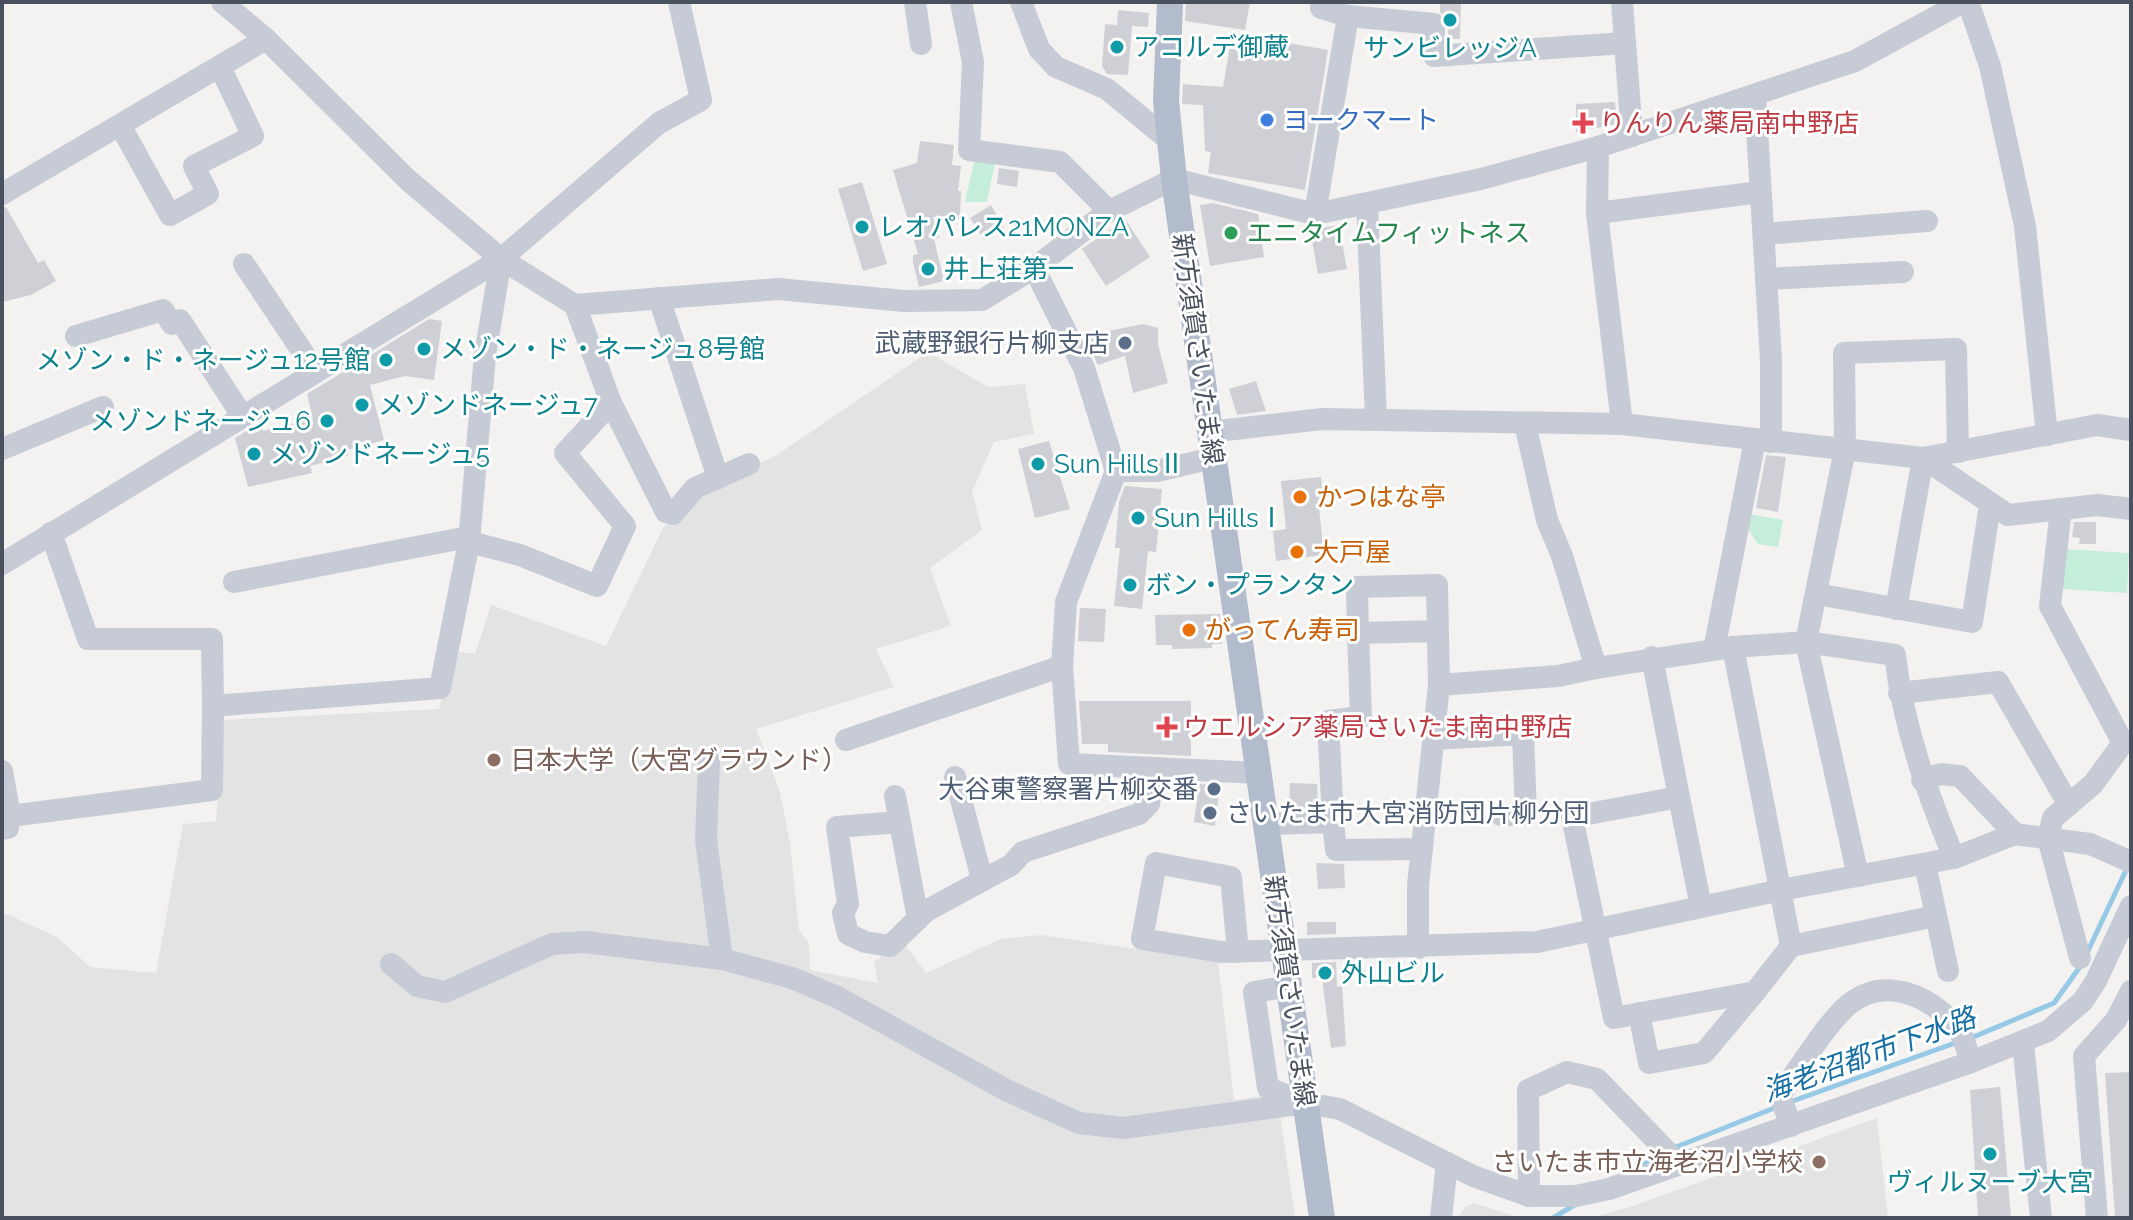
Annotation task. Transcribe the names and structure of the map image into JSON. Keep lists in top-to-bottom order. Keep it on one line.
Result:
{"streets":{"main road":["新方須賀さいたま線"]},"water":["海老沼都市下水路"],"places":{"other":["サンビレッジA","アコルデ御蔵","ヨークマート","レオパレス21MONZA","エニタイムフィットネス","井上荘第一","武蔵野銀行片柳支店","メゾン・ド・ネージュ8号館","メゾン・ド・ネージュ12号館","メゾンドネージュ7","メゾンドネージュ6","メゾンドネージュ5","Sun HillsⅡ","かつはな亭","Sun HillsⅠ","大戸屋","ボン・プランタン","がってん寿司","日本大学（大宮グラウンド）","大谷東警察署片柳交番","さいたま市大宮消防団片柳分団","外山ビル","ヴィルヌーブ大宮","さいたま市立海老沼小学校"],"health":["りんりん薬局南中野店","ウエルシア薬局さいたま南中野店"]}}
